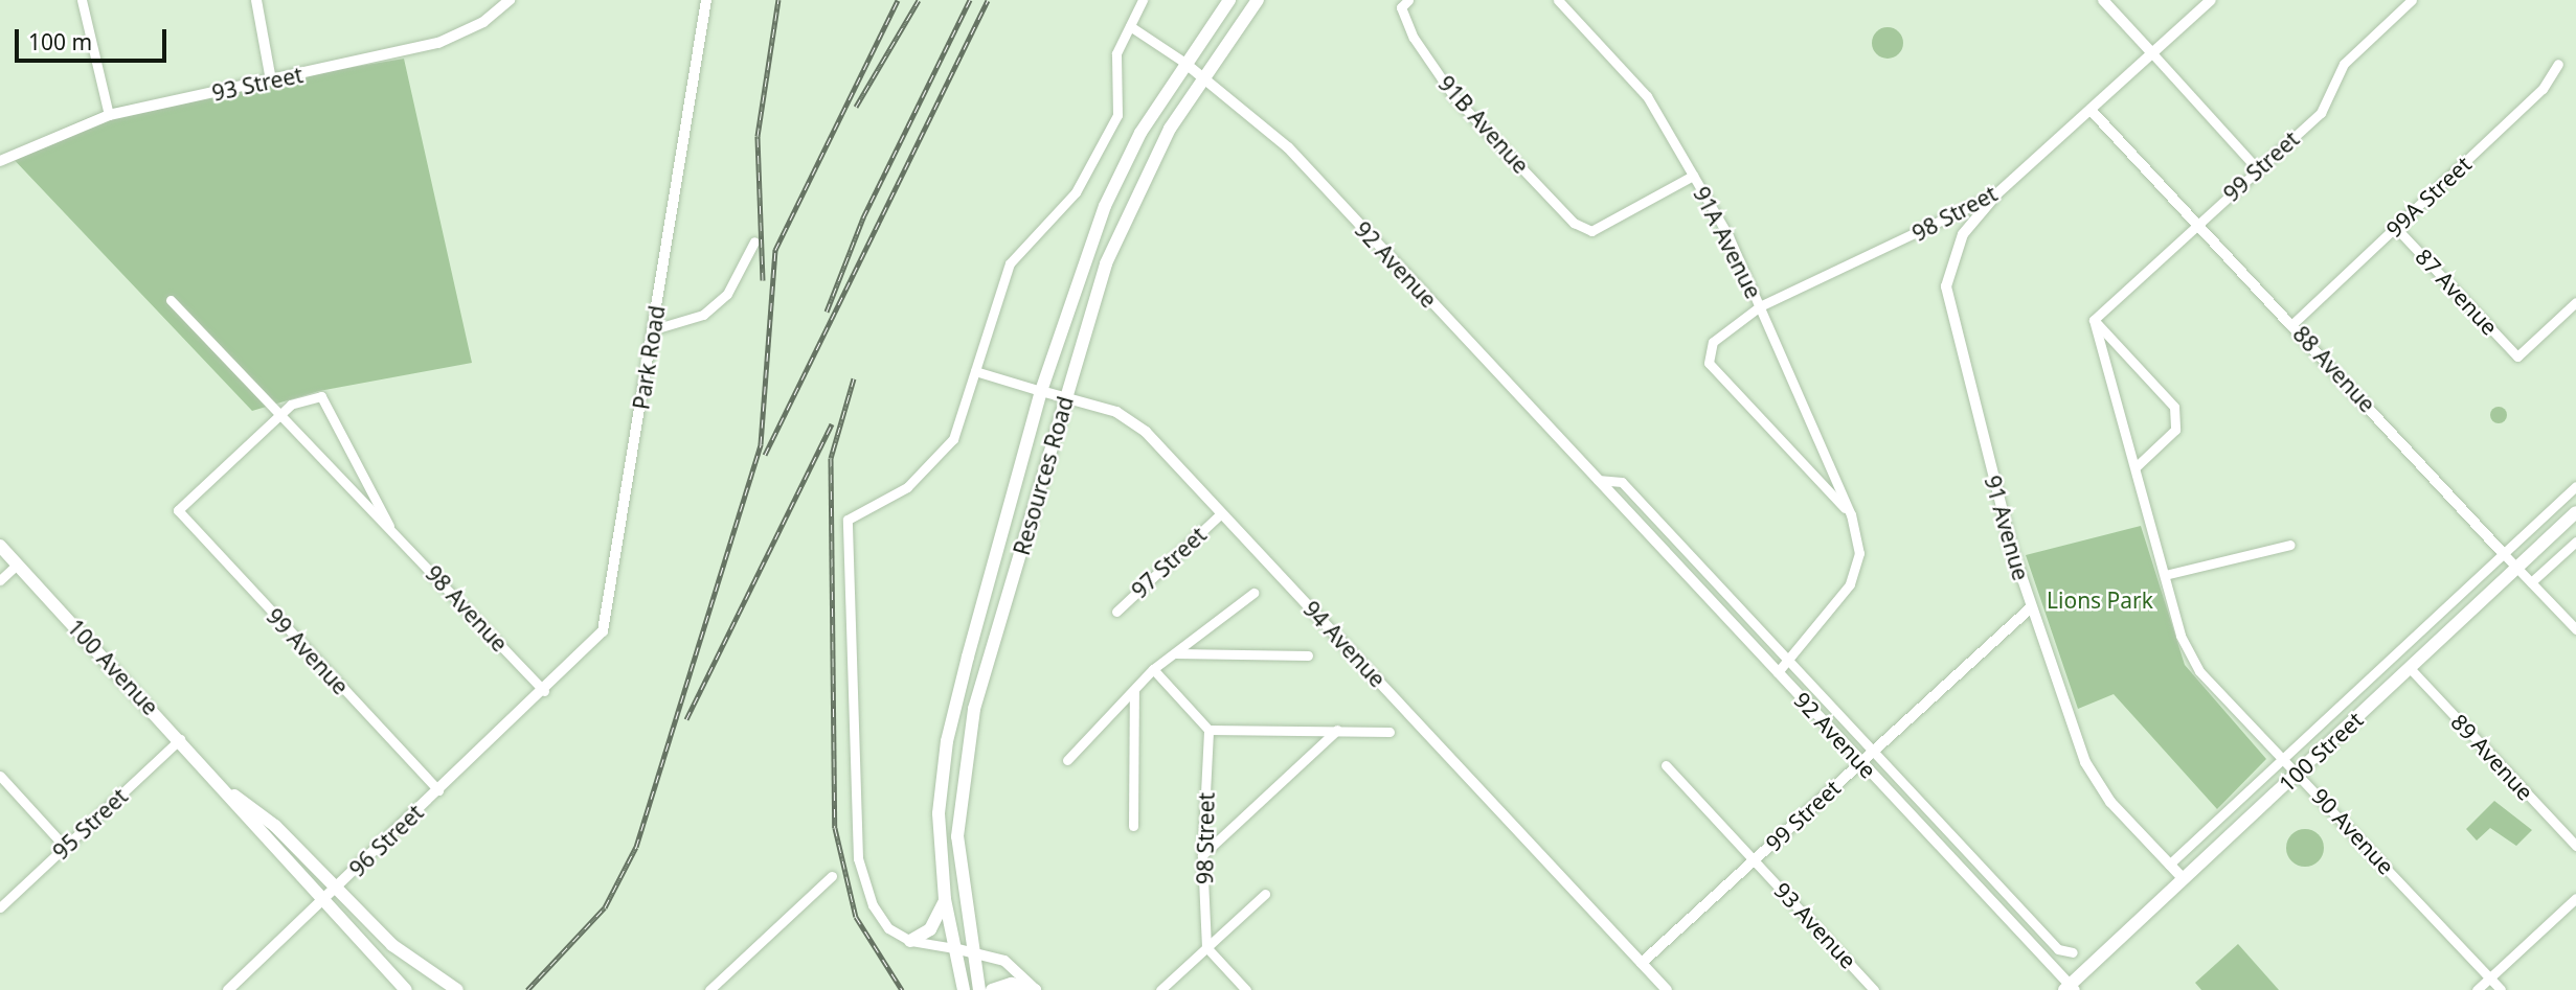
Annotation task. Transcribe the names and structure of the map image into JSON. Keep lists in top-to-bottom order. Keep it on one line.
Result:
{"streets":{"main road":["Resources Road","100 Avenue","100 Street"],"street":["93 Street","91B Avenue","99 Street","99A Street","98 Street","91A Avenue","92 Avenue","87 Avenue","Park Road","88 Avenue","91 Avenue","97 Street","98 Avenue","94 Avenue","99 Avenue","89 Avenue","95 Street","90 Avenue","96 Street","93 Avenue"]},"crossings":[["91B Avenue","91A Avenue"],["99 Street","92 Avenue"],["99 Street","88 Avenue"],["99 Street","91 Avenue"],["99 Street","94 Avenue"],["99 Street","90 Avenue"],["99 Street","93 Avenue"],["99A Street","87 Avenue"],["99A Street","88 Avenue"],["98 Street","91A Avenue"],["98 Street","88 Avenue"],["98 Street","91 Avenue"],["91A Avenue","92 Avenue"],["92 Avenue","Resources Road"],["92 Avenue","100 Street"],["Park Road","98 Avenue"],["Park Road","96 Street"],["88 Avenue","100 Street"],["Resources Road","94 Avenue"],["91 Avenue","100 Street"],["97 Street","94 Avenue"],["98 Avenue","99 Avenue"],["98 Avenue","96 Street"],["99 Avenue","96 Street"],["100 Avenue","95 Street"],["100 Avenue","96 Street"],["100 Street","89 Avenue"],["100 Street","90 Avenue"]],"parks":["Lions Park"],"scale_bar":"100 m"}
